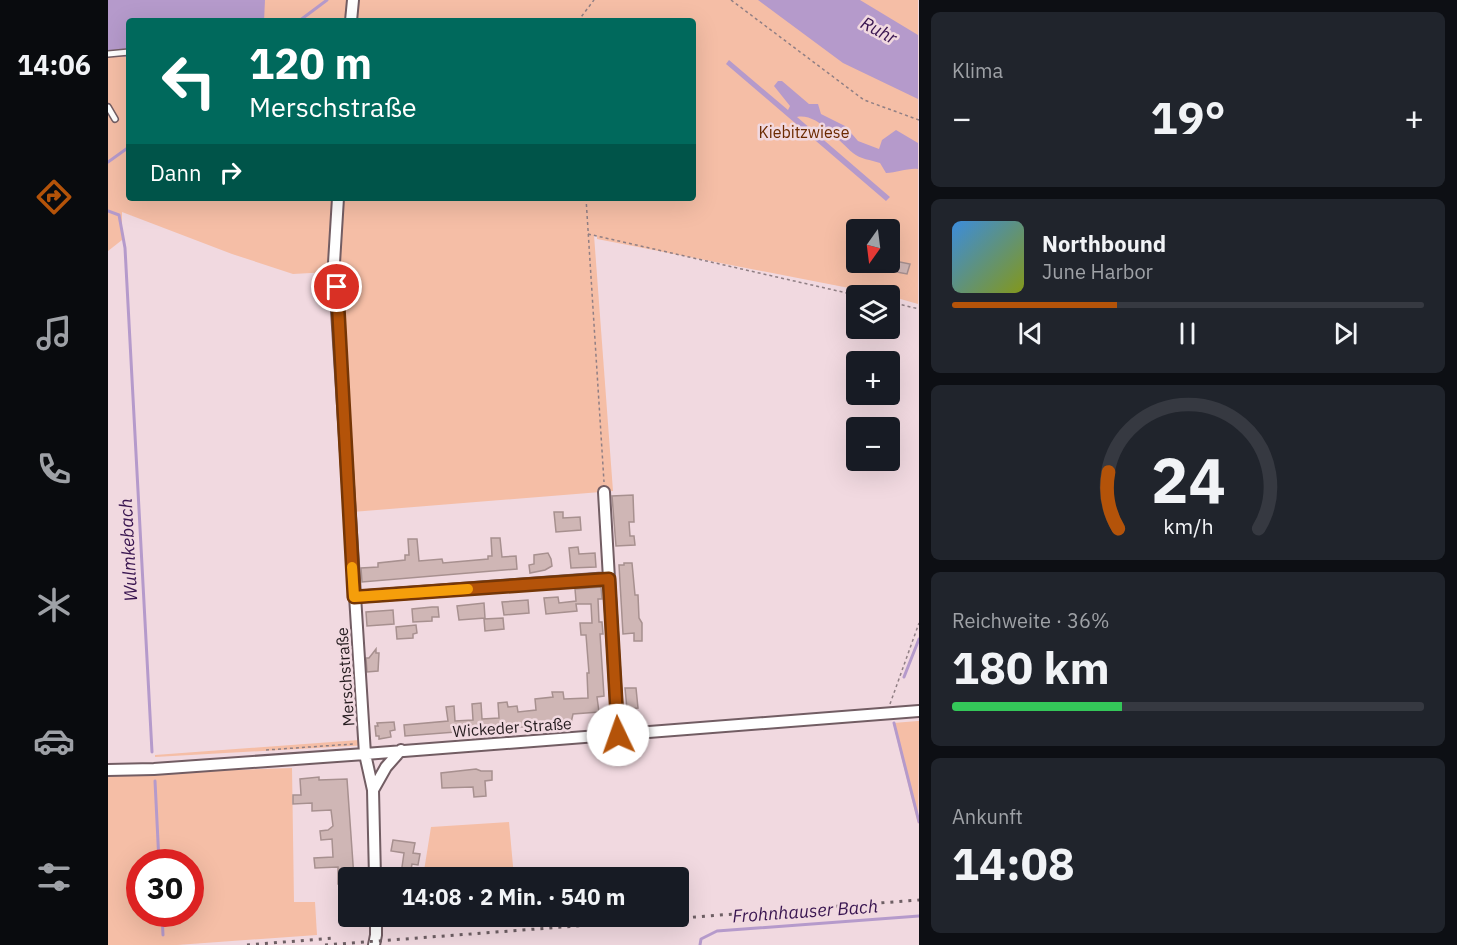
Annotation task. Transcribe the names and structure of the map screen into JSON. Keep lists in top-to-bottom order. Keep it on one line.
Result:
{"streets":{"street":["Merschstraße","Wickeder Straße"]},"crossings":[["Merschstraße","Wickeder Straße"]],"water":["Ruhr","Wulmkebach","Frohnhauser Bach"],"parks":["Kiebitzwiese"],"north":"bottom","page":{"tabs":"14:06","tile":["Klima",["Reichweite · 36%","180 km"],["Ankunft","14:08"]],"turn":["120 m","Merschstraße"],"heat":["−","19°","+"],"then":"Dann","map_buttons":["+","−"],"song":["Northbound","June Harbor"],"limit":"30","trip":"14:08 · 2 Min. · 540 m","gauge":["24","km/h"]}}
